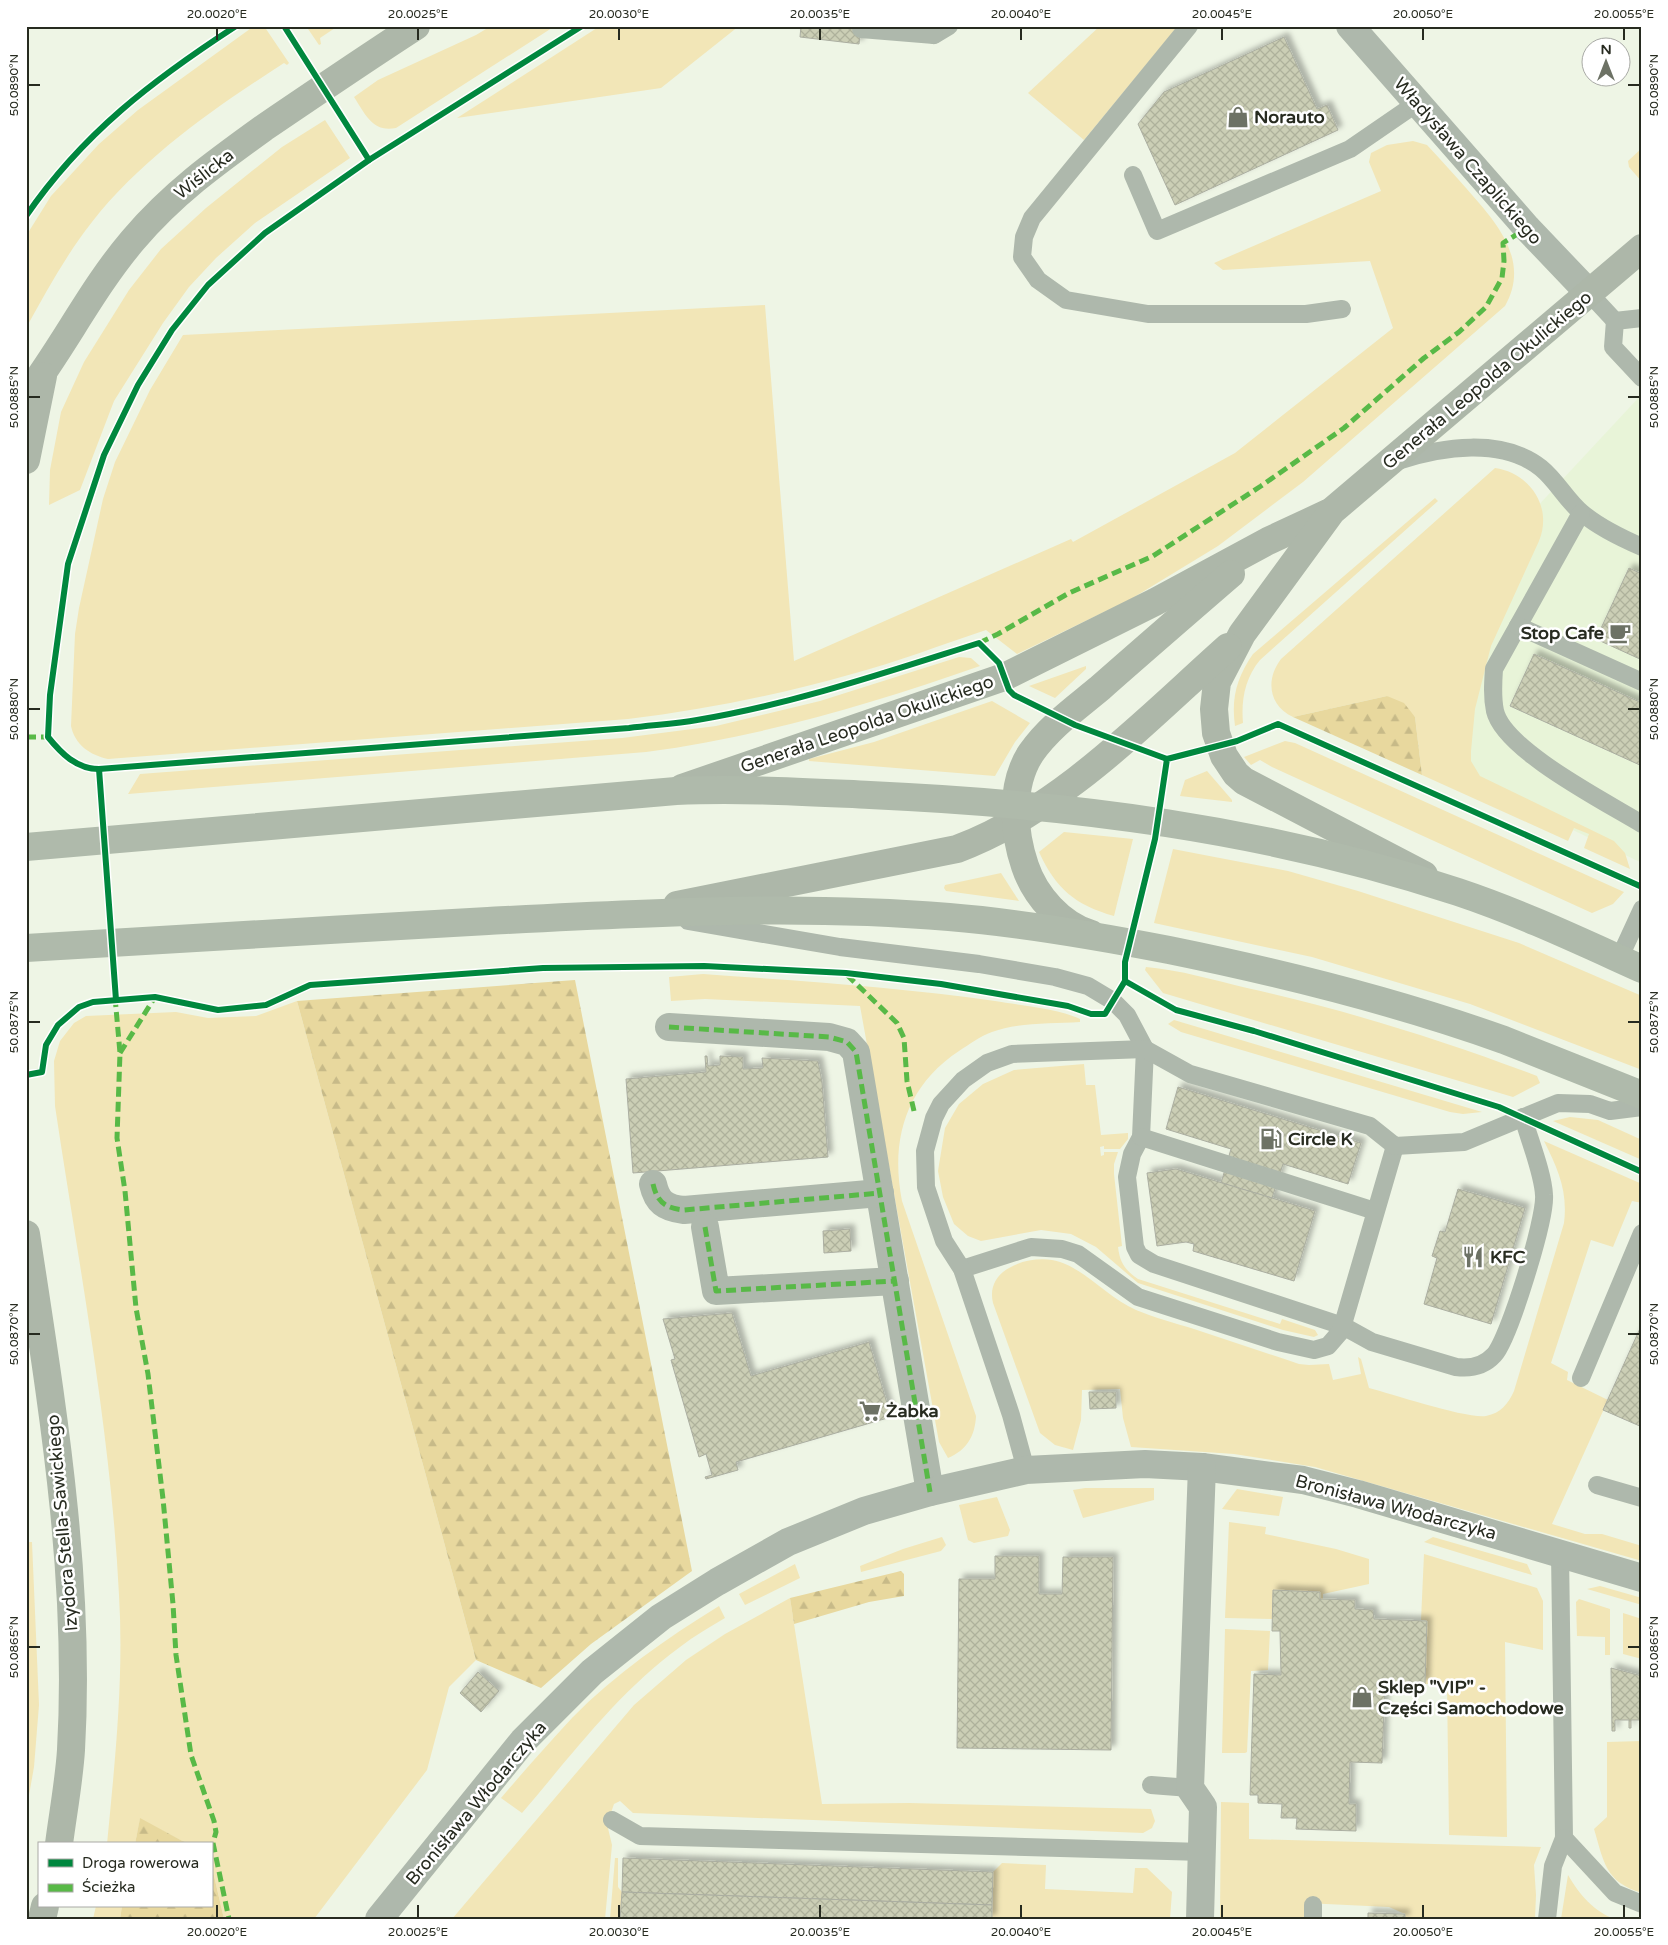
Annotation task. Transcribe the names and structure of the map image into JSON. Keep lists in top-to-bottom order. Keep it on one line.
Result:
{"streets":{"main road":["Wiślicka","Generała Leopolda Okulickiego","Izydora Stella-Sawickiego"],"street":["Władysława Czaplickiego","Bronisława Włodarczyka"]},"crossings":[["Władysława Czaplickiego","Generała Leopolda Okulickiego"]],"places":{"shop":["Norauto","Sklep \"VIP\" - Części Samochodowe"],"cafe":["Stop Cafe"],"fuel station":["Circle K"],"restaurant":["KFC"],"supermarket":["Żabka"]},"legend":["Droga rowerowa","Ścieżka"],"north":"top","coordinates":["20.0020°E","20.0025°E","20.0030°E","20.0035°E","20.0040°E","20.0045°E","20.0050°E","20.0055°E","50.0890°N","50.0885°N","50.0880°N","50.0875°N","50.0870°N","50.0865°N"]}
